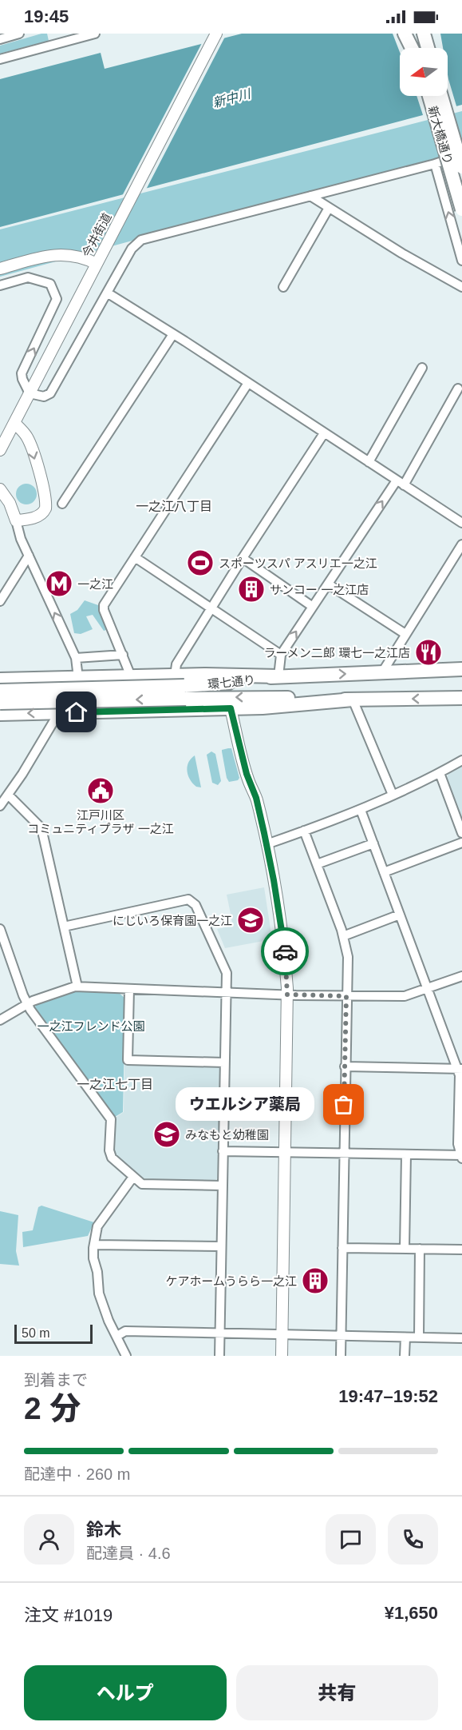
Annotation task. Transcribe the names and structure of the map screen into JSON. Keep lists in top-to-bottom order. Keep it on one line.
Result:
{"streets":{"main road":["新大橋通り","環七通り"],"street":["今井街道"]},"districts":["一之江八丁目","一之江七丁目"],"water":["新中川"],"parks":["一之江フレンド公園"],"places":{"sports":["スポーツスパ アスリエ一之江"],"metro station":["一之江"],"building":["サンコー 一之江店","ケアホームうらら一之江"],"restaurant":["ラーメン二郎 環七一之江店"],"public building":["江戸川区 コミュニティプラザ 一之江"],"school or university":["にじいろ保育園一之江","みなもと幼稚園"],"other":["ウエルシア薬局"]},"scale_bar":"50 m","north":"left","page":{"status":"19:45","bubble":"ウエルシア薬局","scale":"50 m","heading":["2 分","到着まで","19:47–19:52"],"panel":["鈴木","配達員 · 4.6","注文 #1019","¥1,650"],"bar":"配達中 · 260 m","buttons":["ヘルプ","共有"]}}
